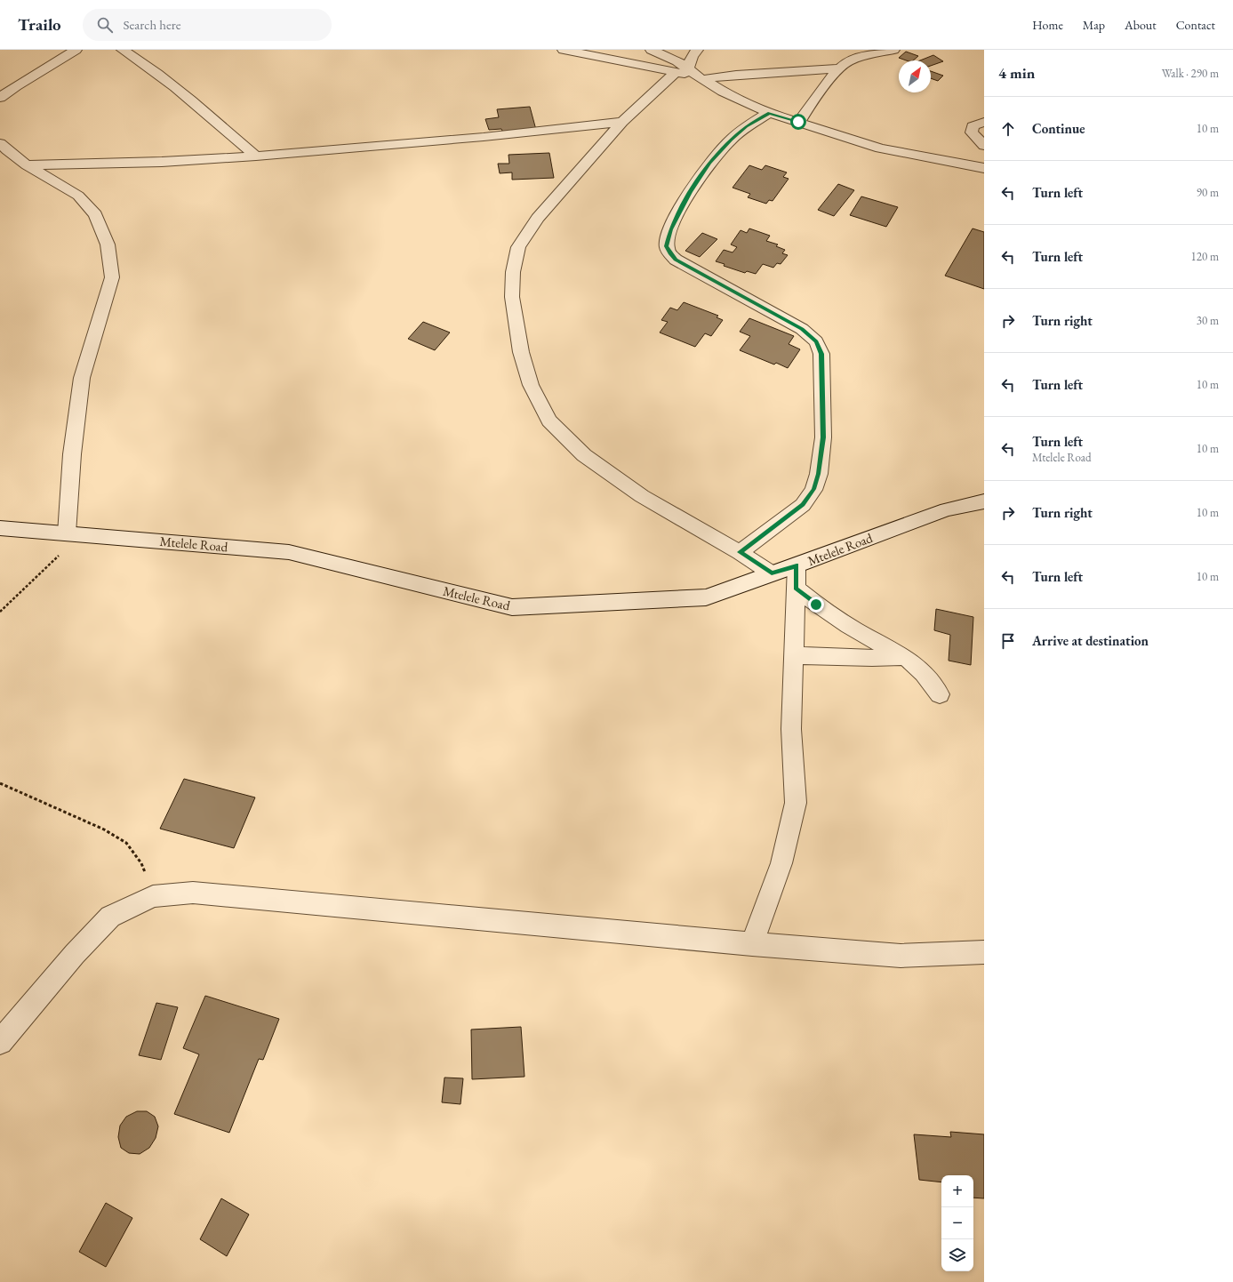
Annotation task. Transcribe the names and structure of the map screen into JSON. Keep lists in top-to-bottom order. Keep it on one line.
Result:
{"streets":{"street":["Mtelele Road"]},"north":"top right","page":{"header":"Trailo","search":"Search here","nav":["Home","Map","About","Contact"],"heading":["4 min","Walk · 290 m"],"list":[["Continue","10 m"],["Turn left","90 m"],["Turn left","120 m"],["Turn right","30 m"],["Turn left","10 m"],["Turn left","Mtelele Road","10 m"],["Turn right","10 m"],["Turn left","10 m"],"Arrive at destination"],"map_buttons":["+","−"]}}
